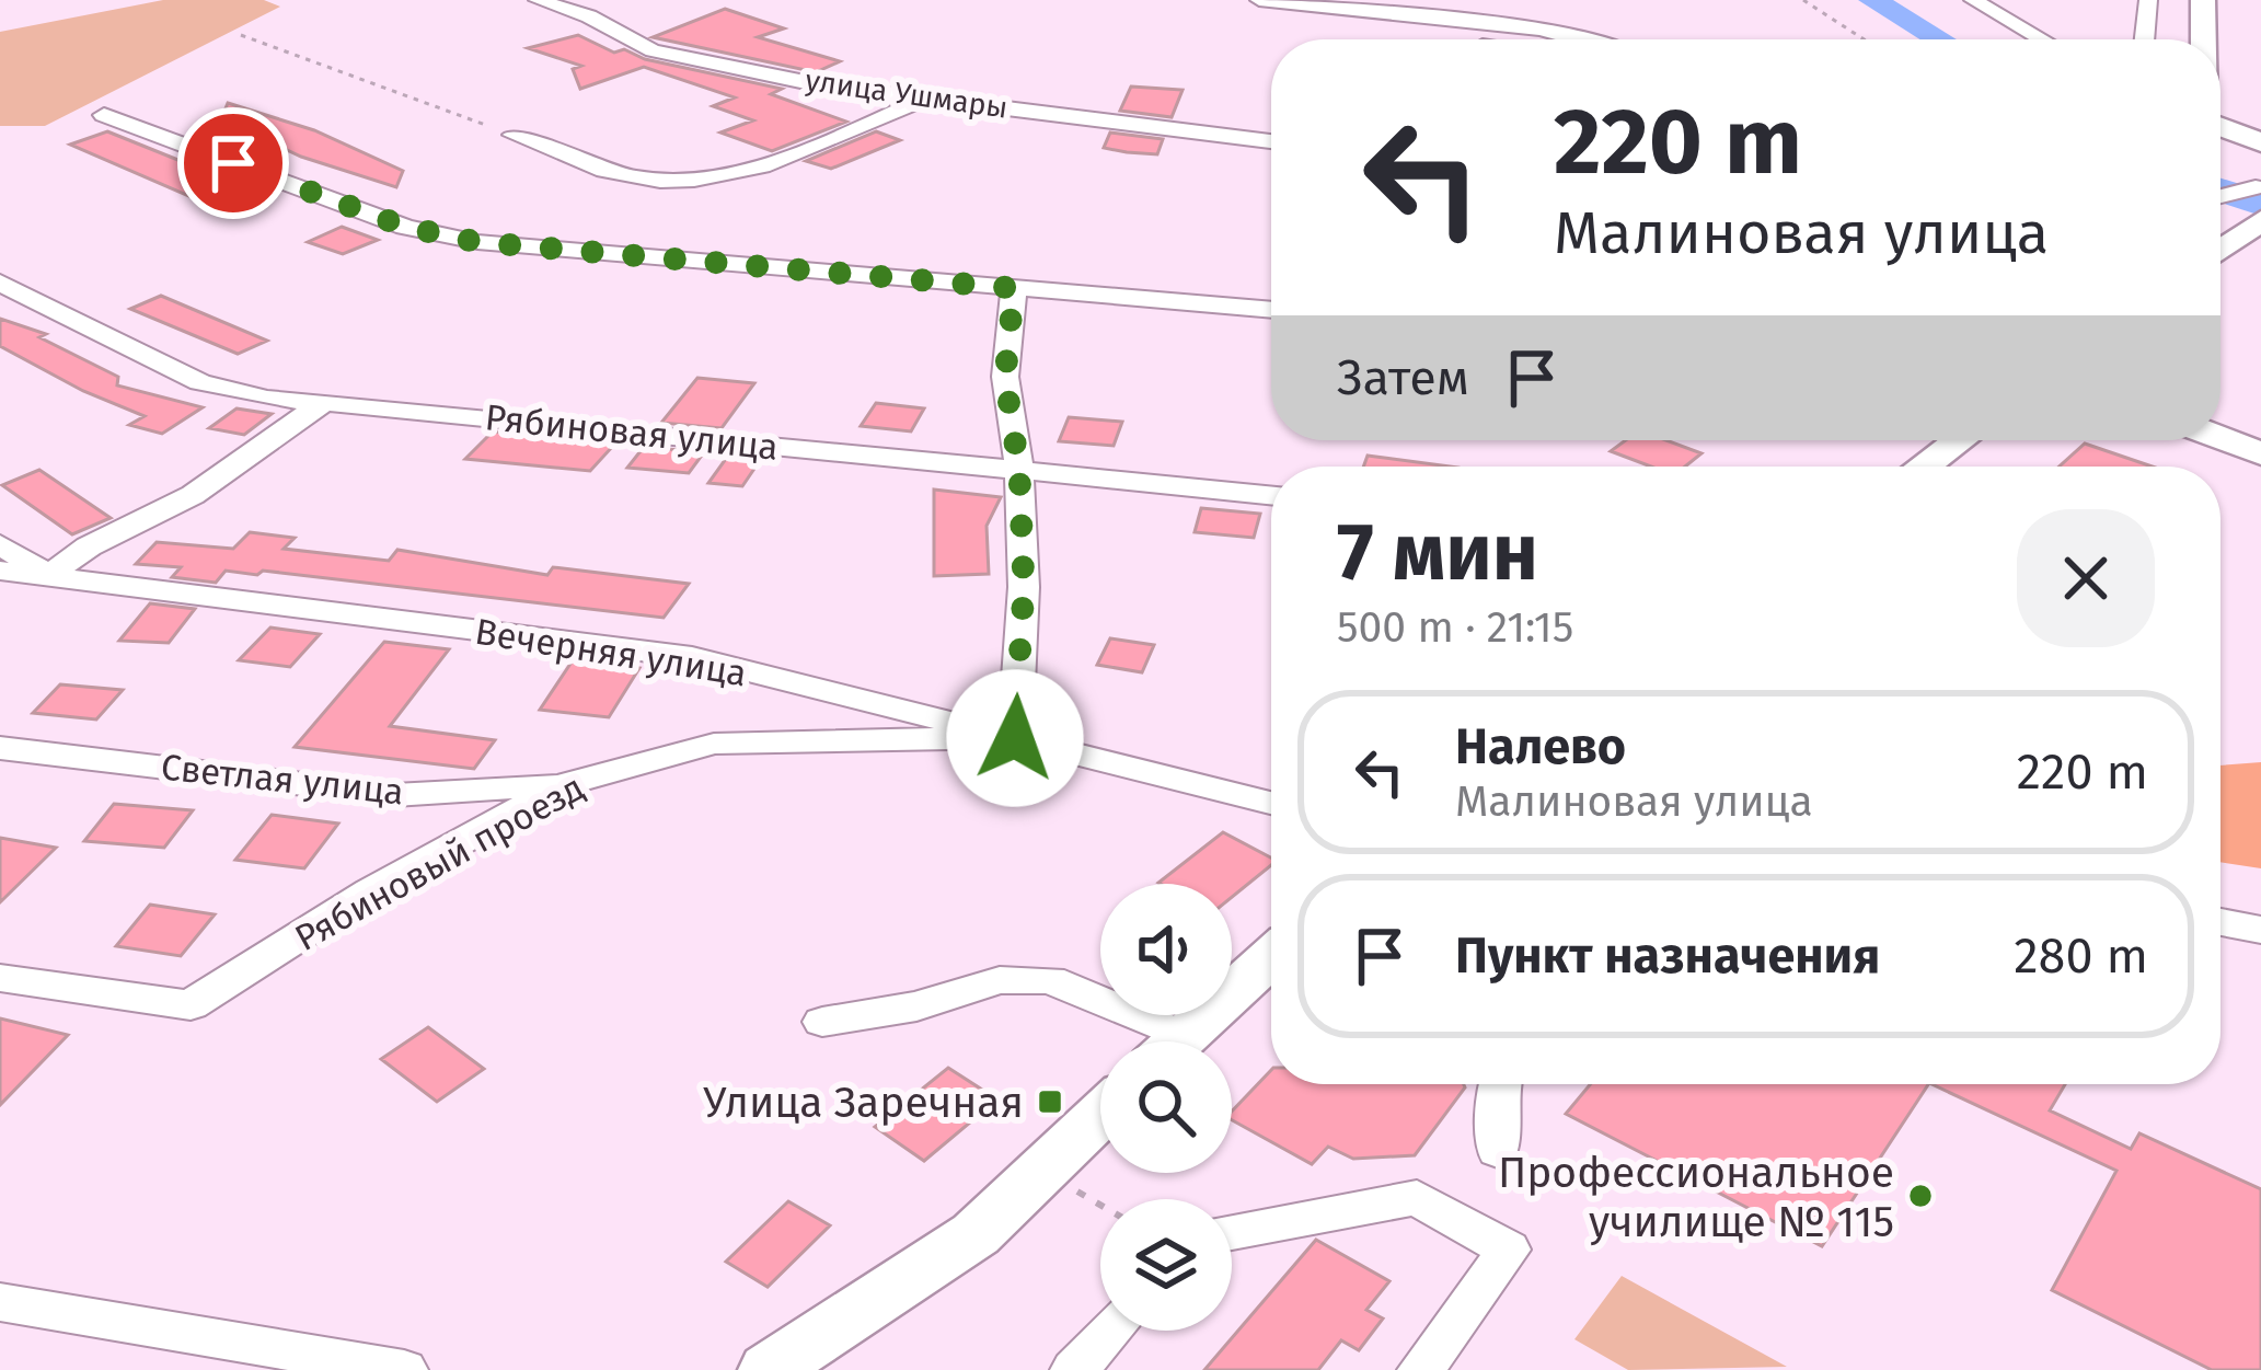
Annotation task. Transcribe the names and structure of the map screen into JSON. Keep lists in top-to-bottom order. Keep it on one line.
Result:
{"streets":{"street":["улица Ушмары","Рябиновая улица","Вечерняя улица","Светлая улица","Рябиновый проезд"]},"crossings":[["Вечерняя улица","Рябиновый проезд"],["Светлая улица","Рябиновый проезд"]],"places":{"transit":["Улица Заречная"],"other":["Профессиональное училище № 115"]},"page":{"turn":["220 m","Малиновая улица"],"then":"Затем","heading":["7 мин","500 m · 21:15"],"list":[{"name":"Налево","note":"Малиновая улица","value":"220 m"},{"name":"Пункт назначения","value":"280 m"}]}}
